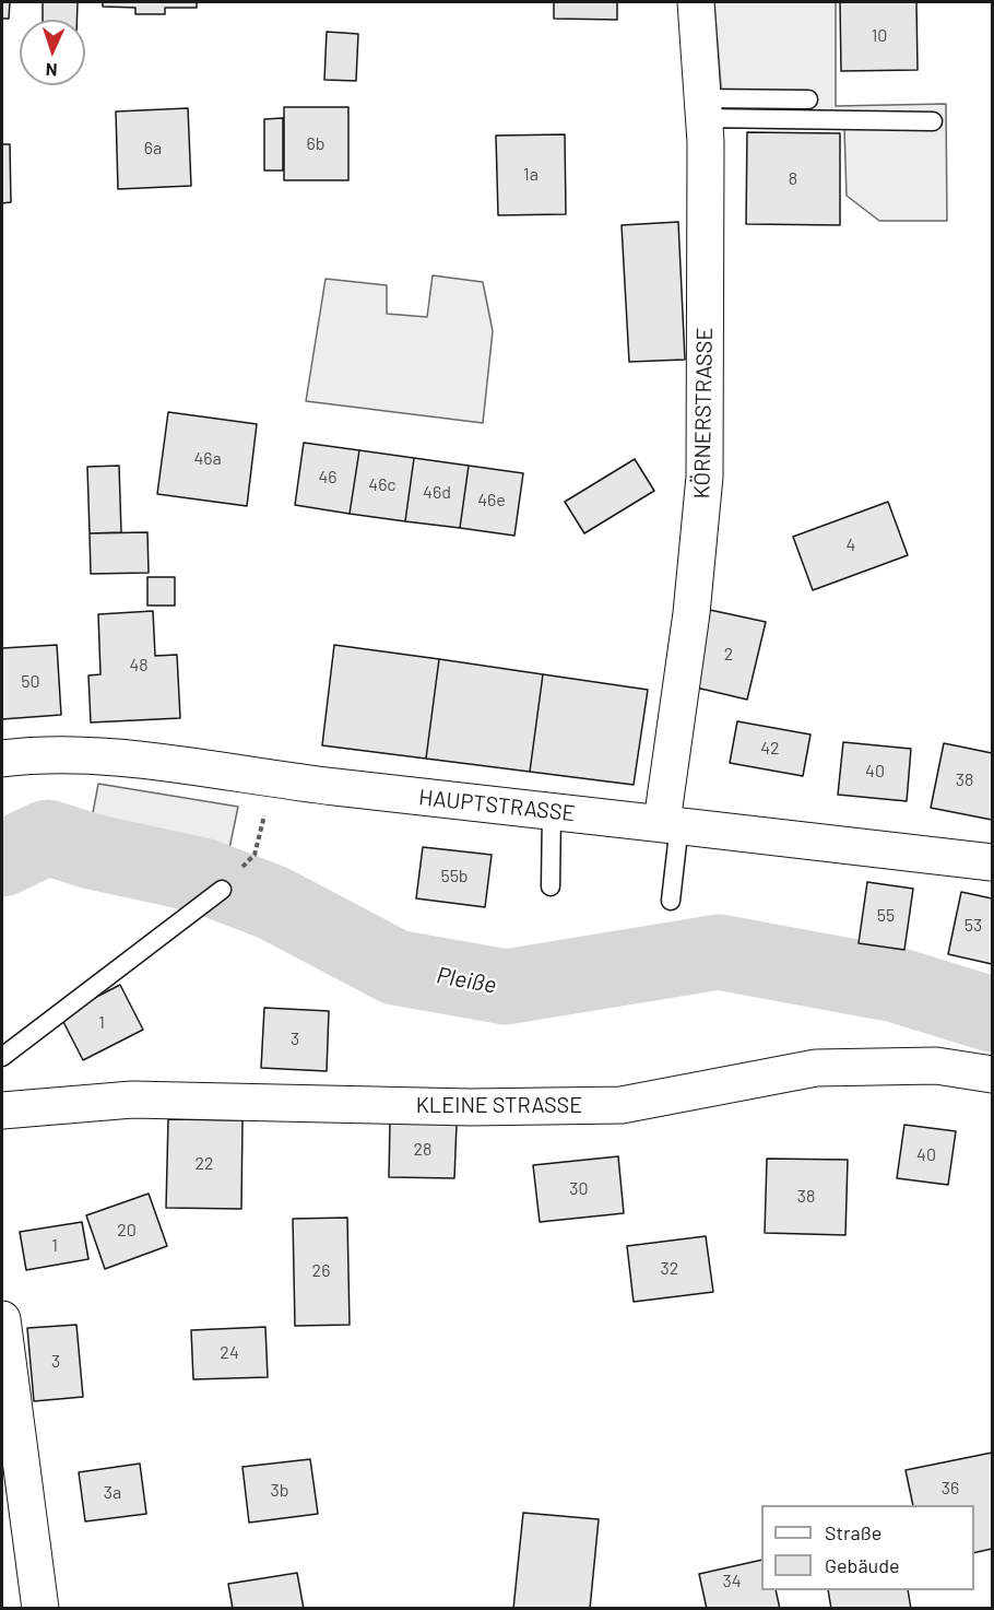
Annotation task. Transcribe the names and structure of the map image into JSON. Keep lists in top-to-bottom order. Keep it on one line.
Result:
{"streets":{"street":["KÖRNERSTRASSE","HAUPTSTRASSE","KLEINE STRASSE"]},"crossings":[["KÖRNERSTRASSE","HAUPTSTRASSE"]],"water":["Pleiße"],"house_numbers":["10","6b","6a","1a","8","46a","46","46c","46d","46e","4","2","48","50","42","40","38","55b","55","53","1","3","28","40","22","30","38","20","1","32","26","24","3","36","3b","3a","34"],"legend":["Straße","Gebäude"],"north":"bottom"}
